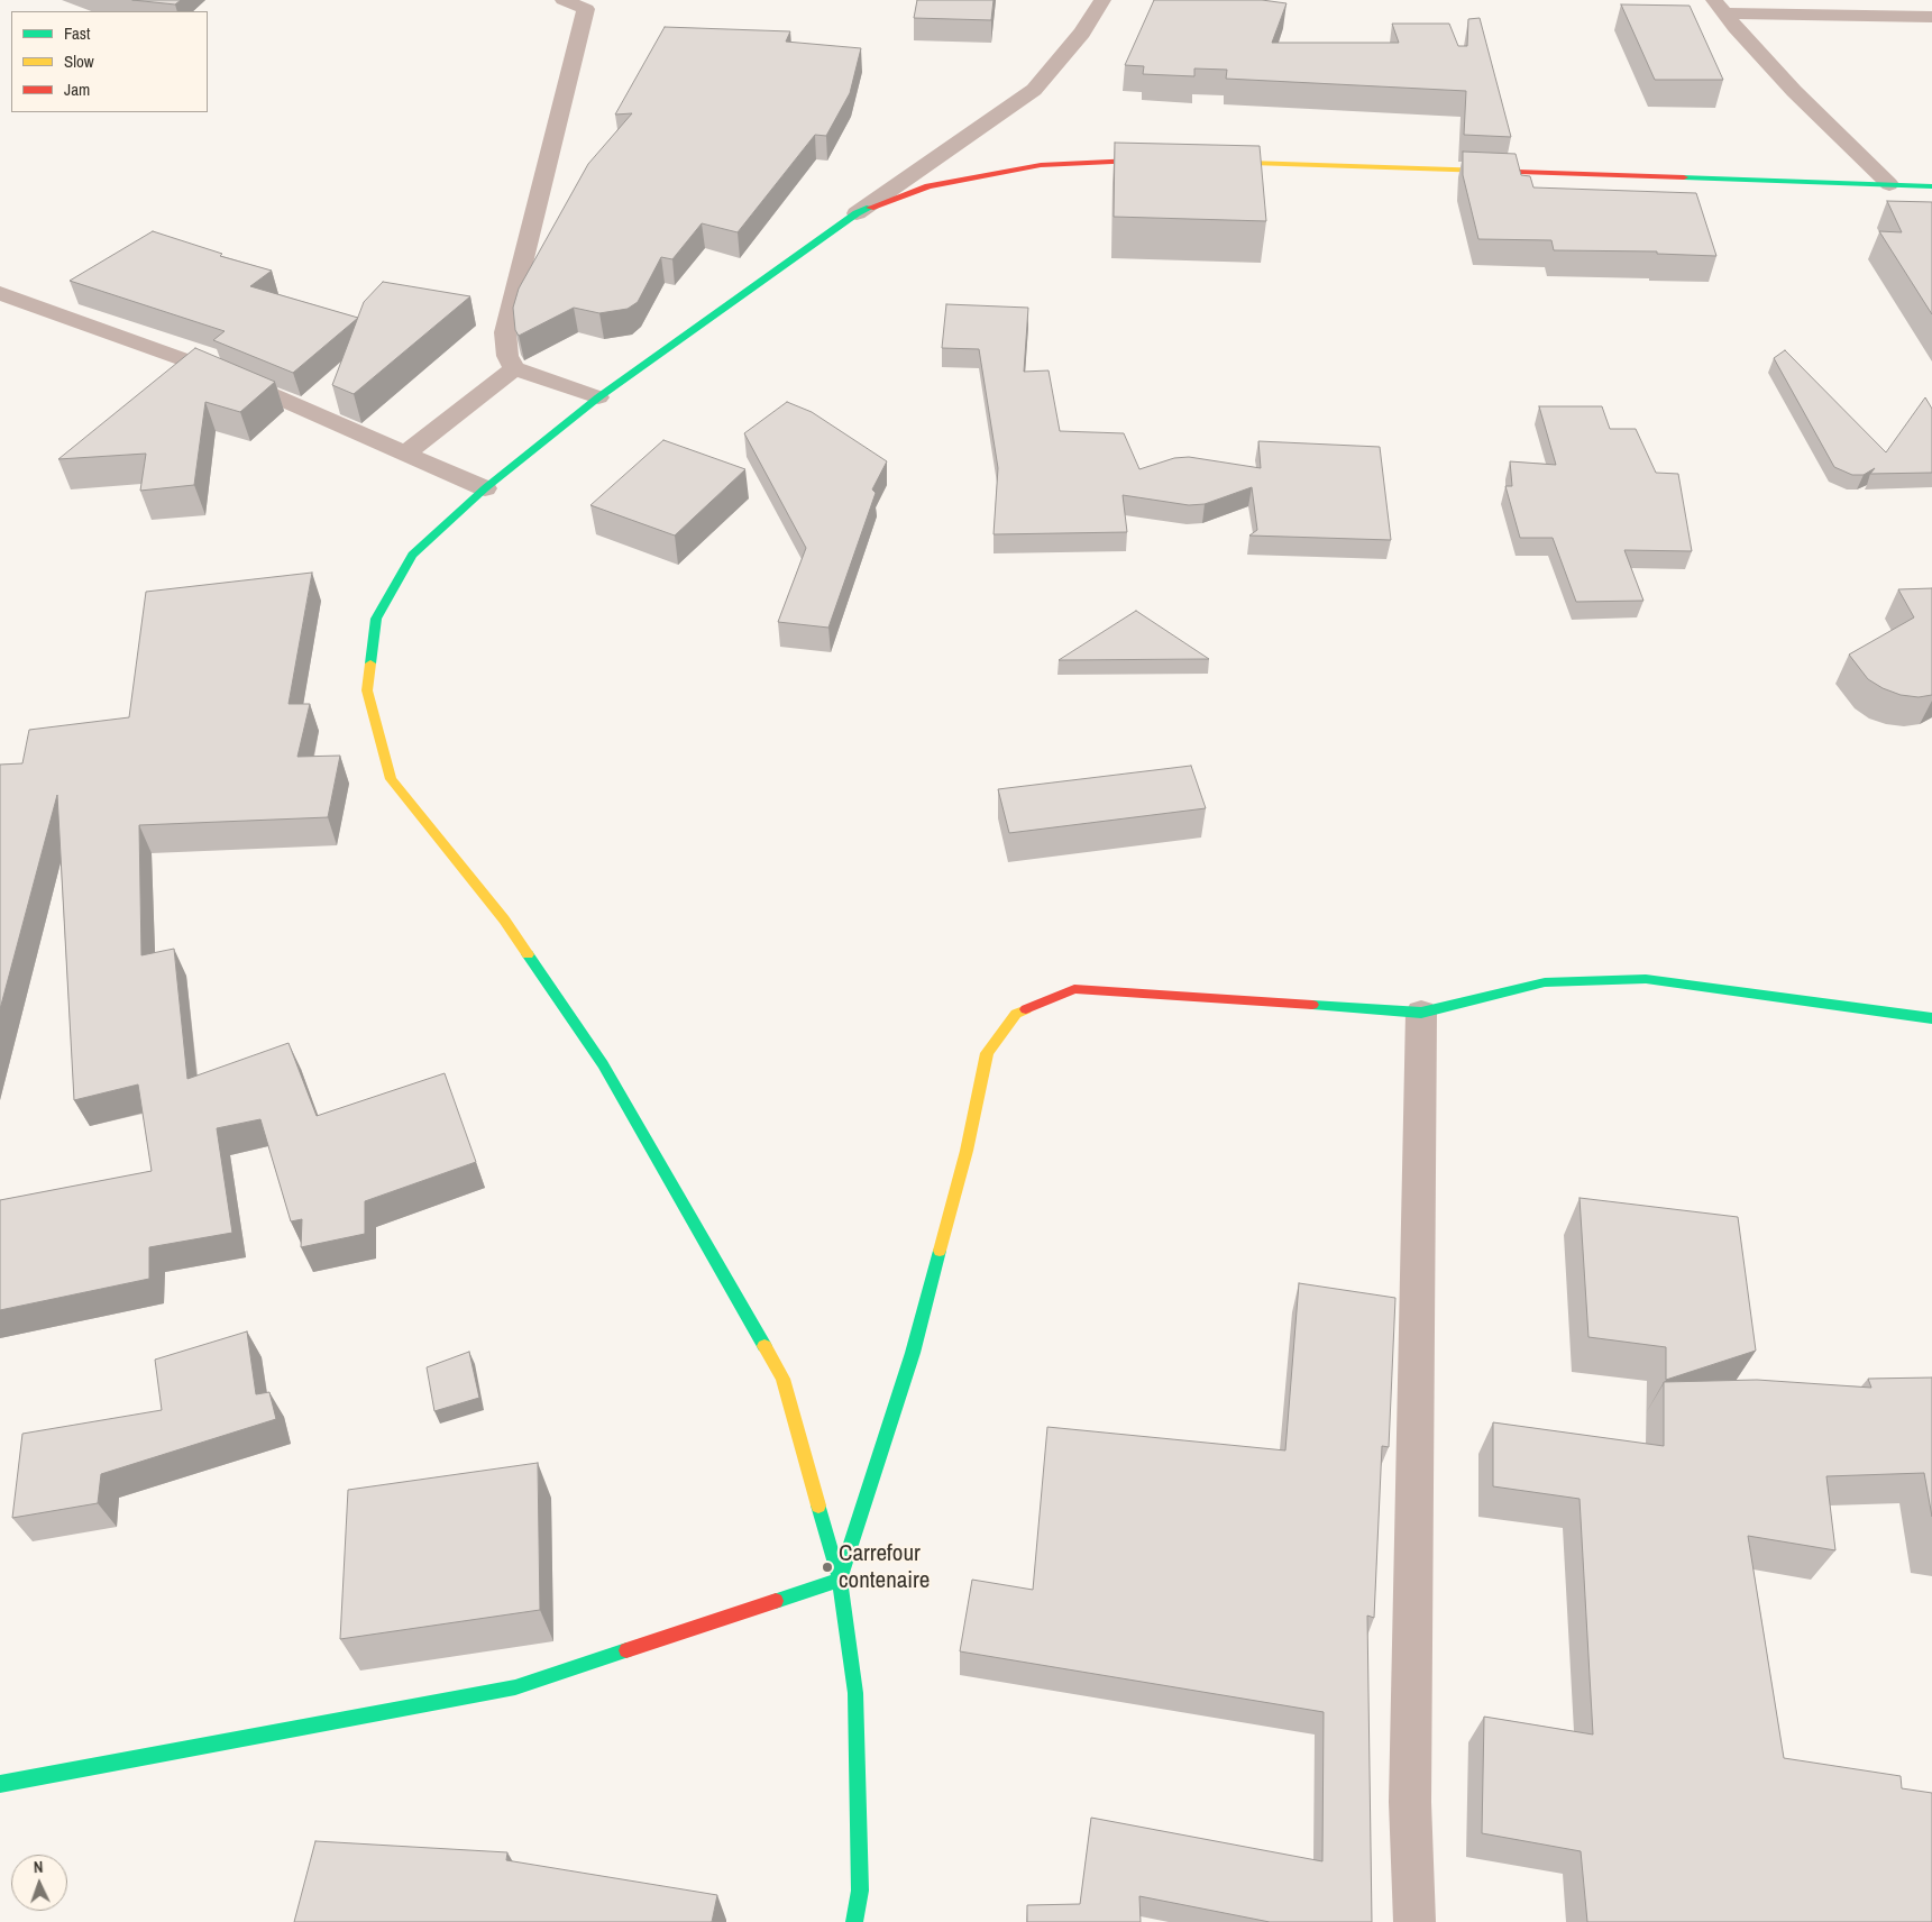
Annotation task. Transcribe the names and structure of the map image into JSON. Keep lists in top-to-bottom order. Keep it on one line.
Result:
{"places":["Carrefour contenaire"],"legend":["Fast","Slow","Jam"],"north":"top"}
